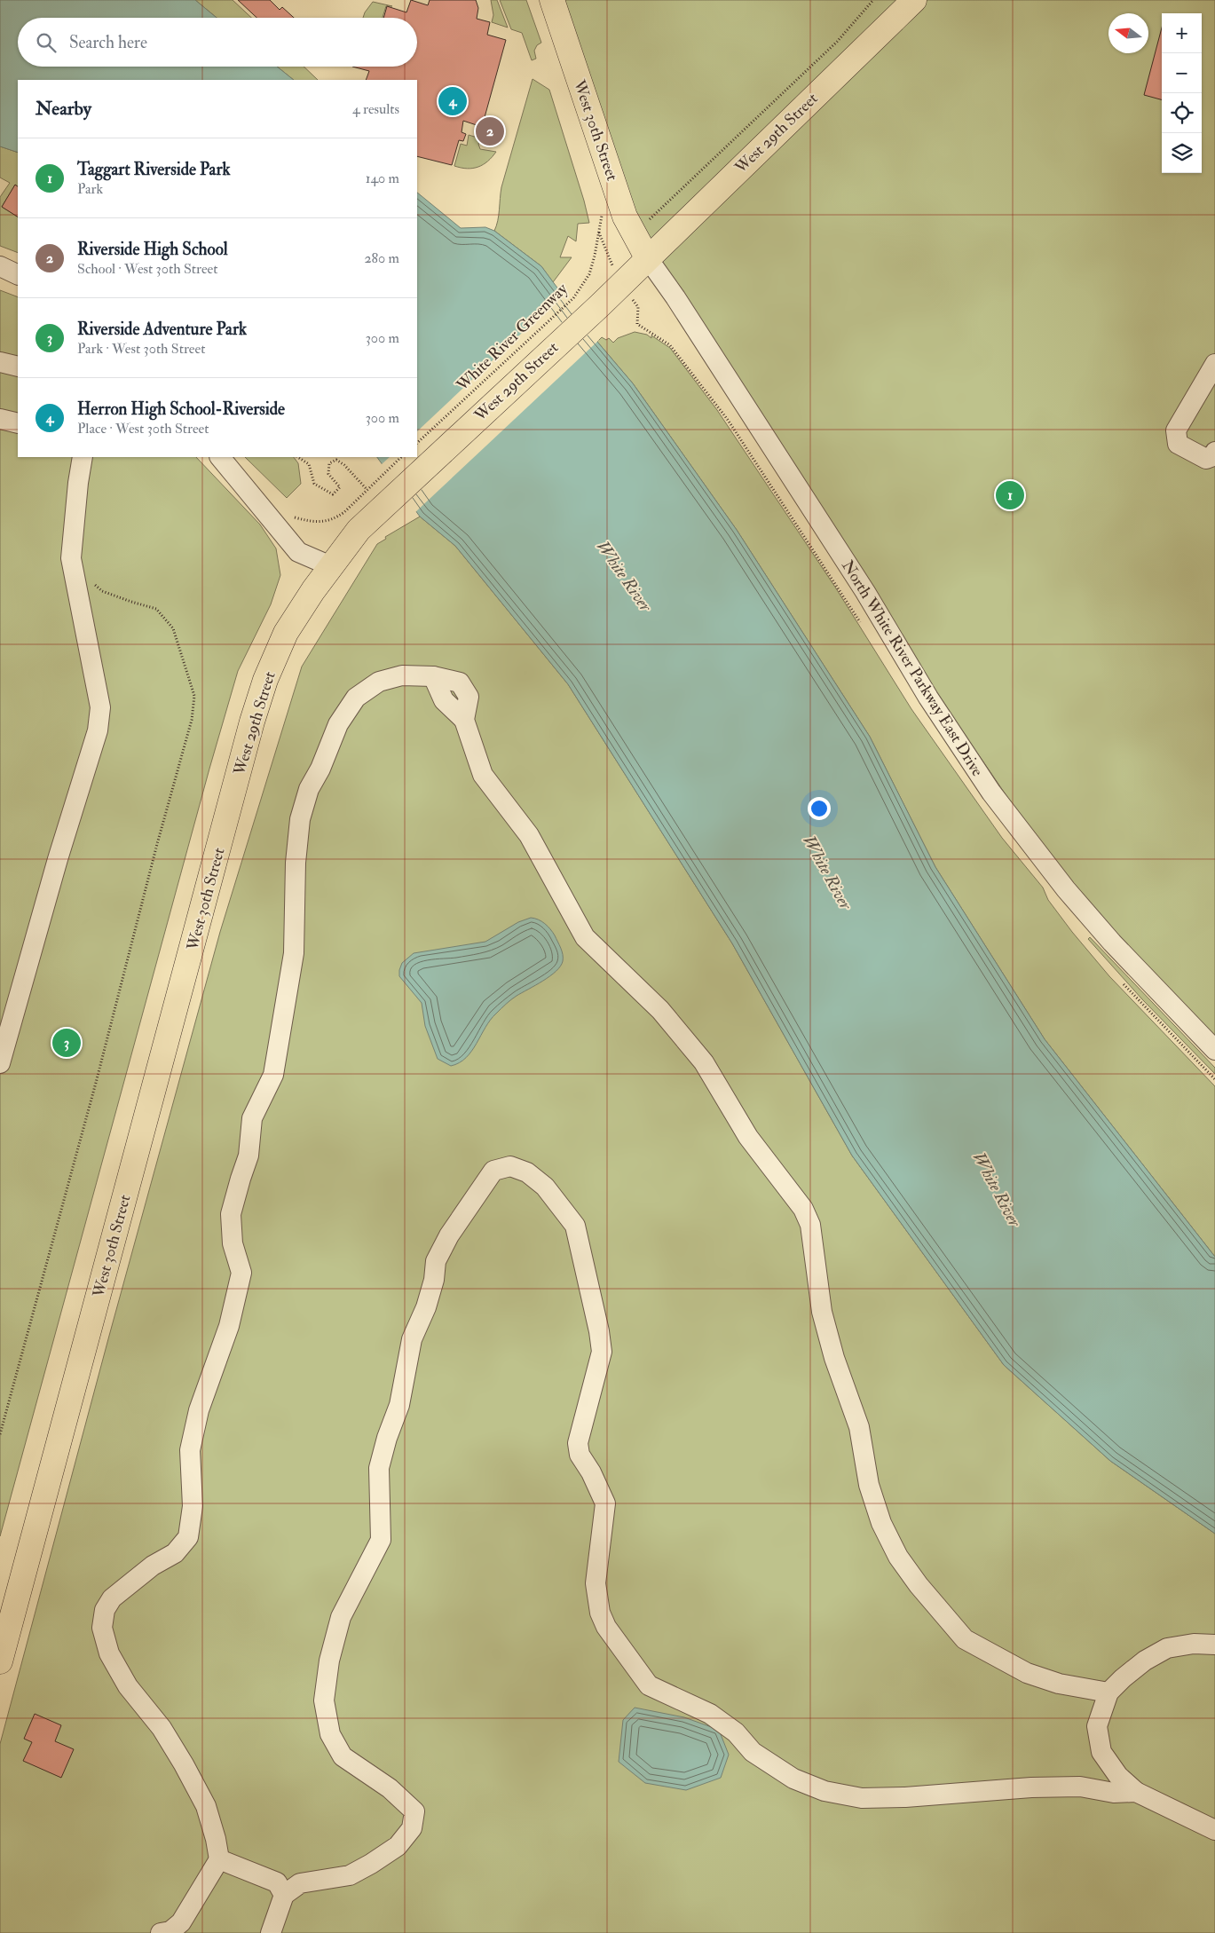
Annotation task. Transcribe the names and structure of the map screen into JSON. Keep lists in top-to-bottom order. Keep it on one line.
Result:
{"streets":{"main road":["West 30th Street","West 29th Street"],"street":["North White River Parkway East Drive"],"path":["White River Greenway"]},"crossings":[["West 30th Street","West 29th Street"],["West 30th Street","North White River Parkway East Drive"],["West 29th Street","North White River Parkway East Drive"]],"water":["White River"],"north":"left","page":{"map_buttons":["+","−"],"search":"Search here","heading":["Nearby","4 results"],"pins":["4","2","1","3"],"list":[{"mark":"1","name":"Taggart Riverside Park","note":"Park","value":"140 m"},{"mark":"2","name":"Riverside High School","note":"School · West 30th Street","value":"280 m"},{"mark":"3","name":"Riverside Adventure Park","note":"Park · West 30th Street","value":"300 m"},{"mark":"4","name":"Herron High School-Riverside","note":"Place · West 30th Street","value":"300 m"}]}}
